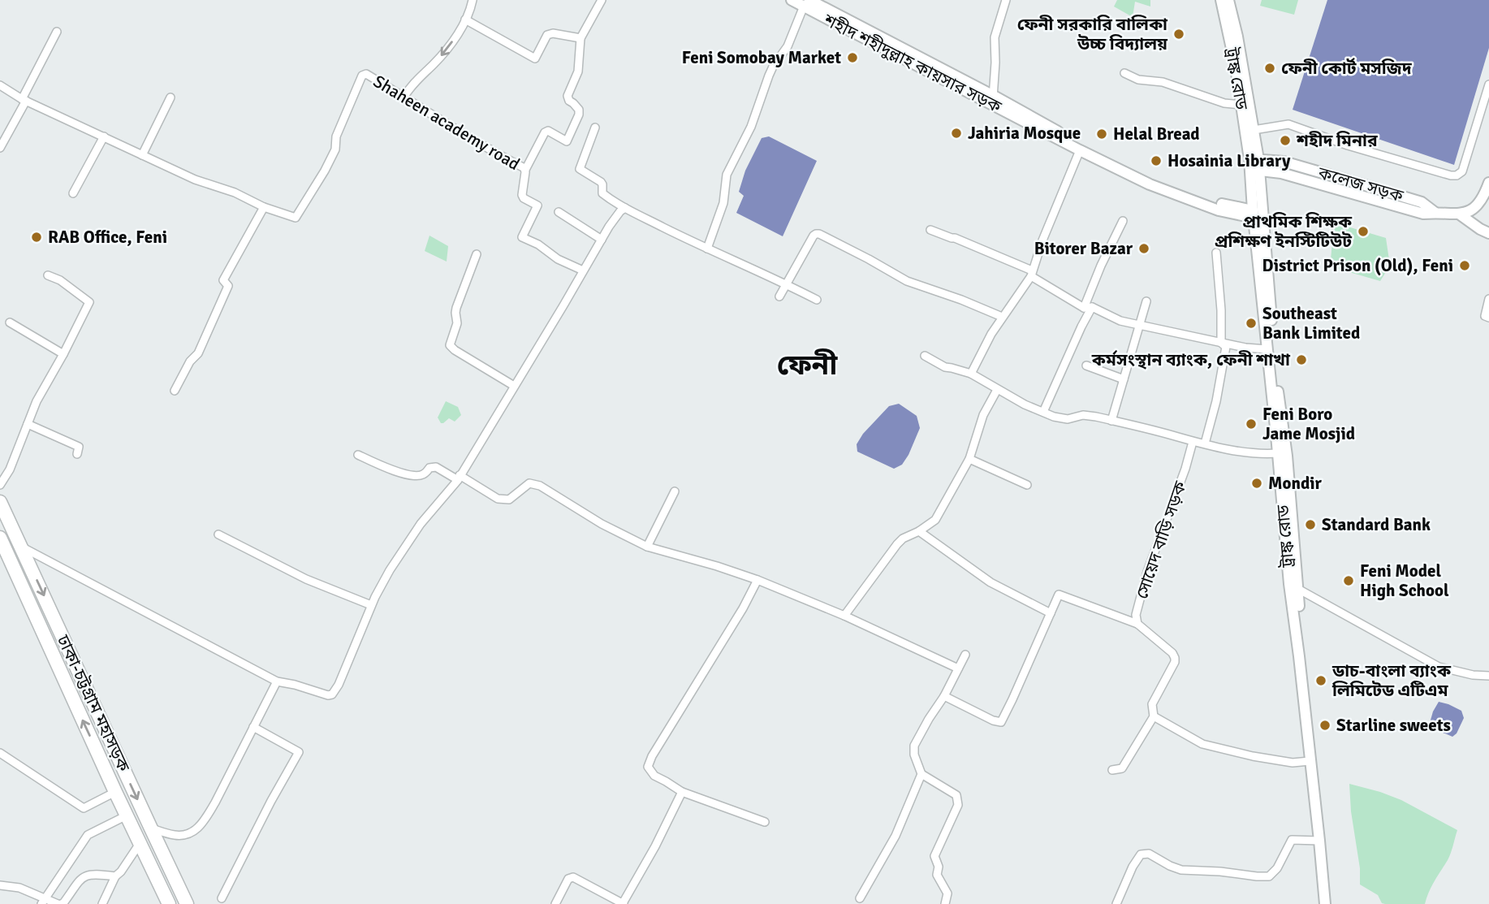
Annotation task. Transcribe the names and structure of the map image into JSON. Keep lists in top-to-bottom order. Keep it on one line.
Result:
{"streets":{"highway":["ঢাকা-চট্টগ্রাম মহাসড়ক"],"main road":["শহীদ শহীদুল্লাহ কায়সার সড়ক","ট্রাঙ্ক রোড","কলেজ সড়ক"],"street":["Shaheen academy road","সোয়েদ বাড়ি সড়ক"]},"crossings":[["শহীদ শহীদুল্লাহ কায়সার সড়ক","ট্রাঙ্ক রোড"],["ট্রাঙ্ক রোড","কলেজ সড়ক"]],"districts":["ফেনী"],"places":["ফেনী সরকারি বালিকা উচ্চ বিদ্যালয়","Feni Somobay Market","ফেনী কোর্ট মসজিদ","Jahiria Mosque","Helal Bread","শহীদ মিনার","Hosainia Library","প্রাথমিক শিক্ষক প্রশিক্ষণ ইনস্টিটিউট","RAB Office, Feni","Bitorer Bazar","District Prison (Old), Feni","Southeast Bank Limited","কর্মসংস্থান ব্যাংক, ফেনী শাখা","Feni Boro Jame Mosjid","Mondir","Standard Bank","Feni Model High School","ডাচ-বাংলা ব্যাংক লিমিটেড এটিএম","Starline sweets"]}
